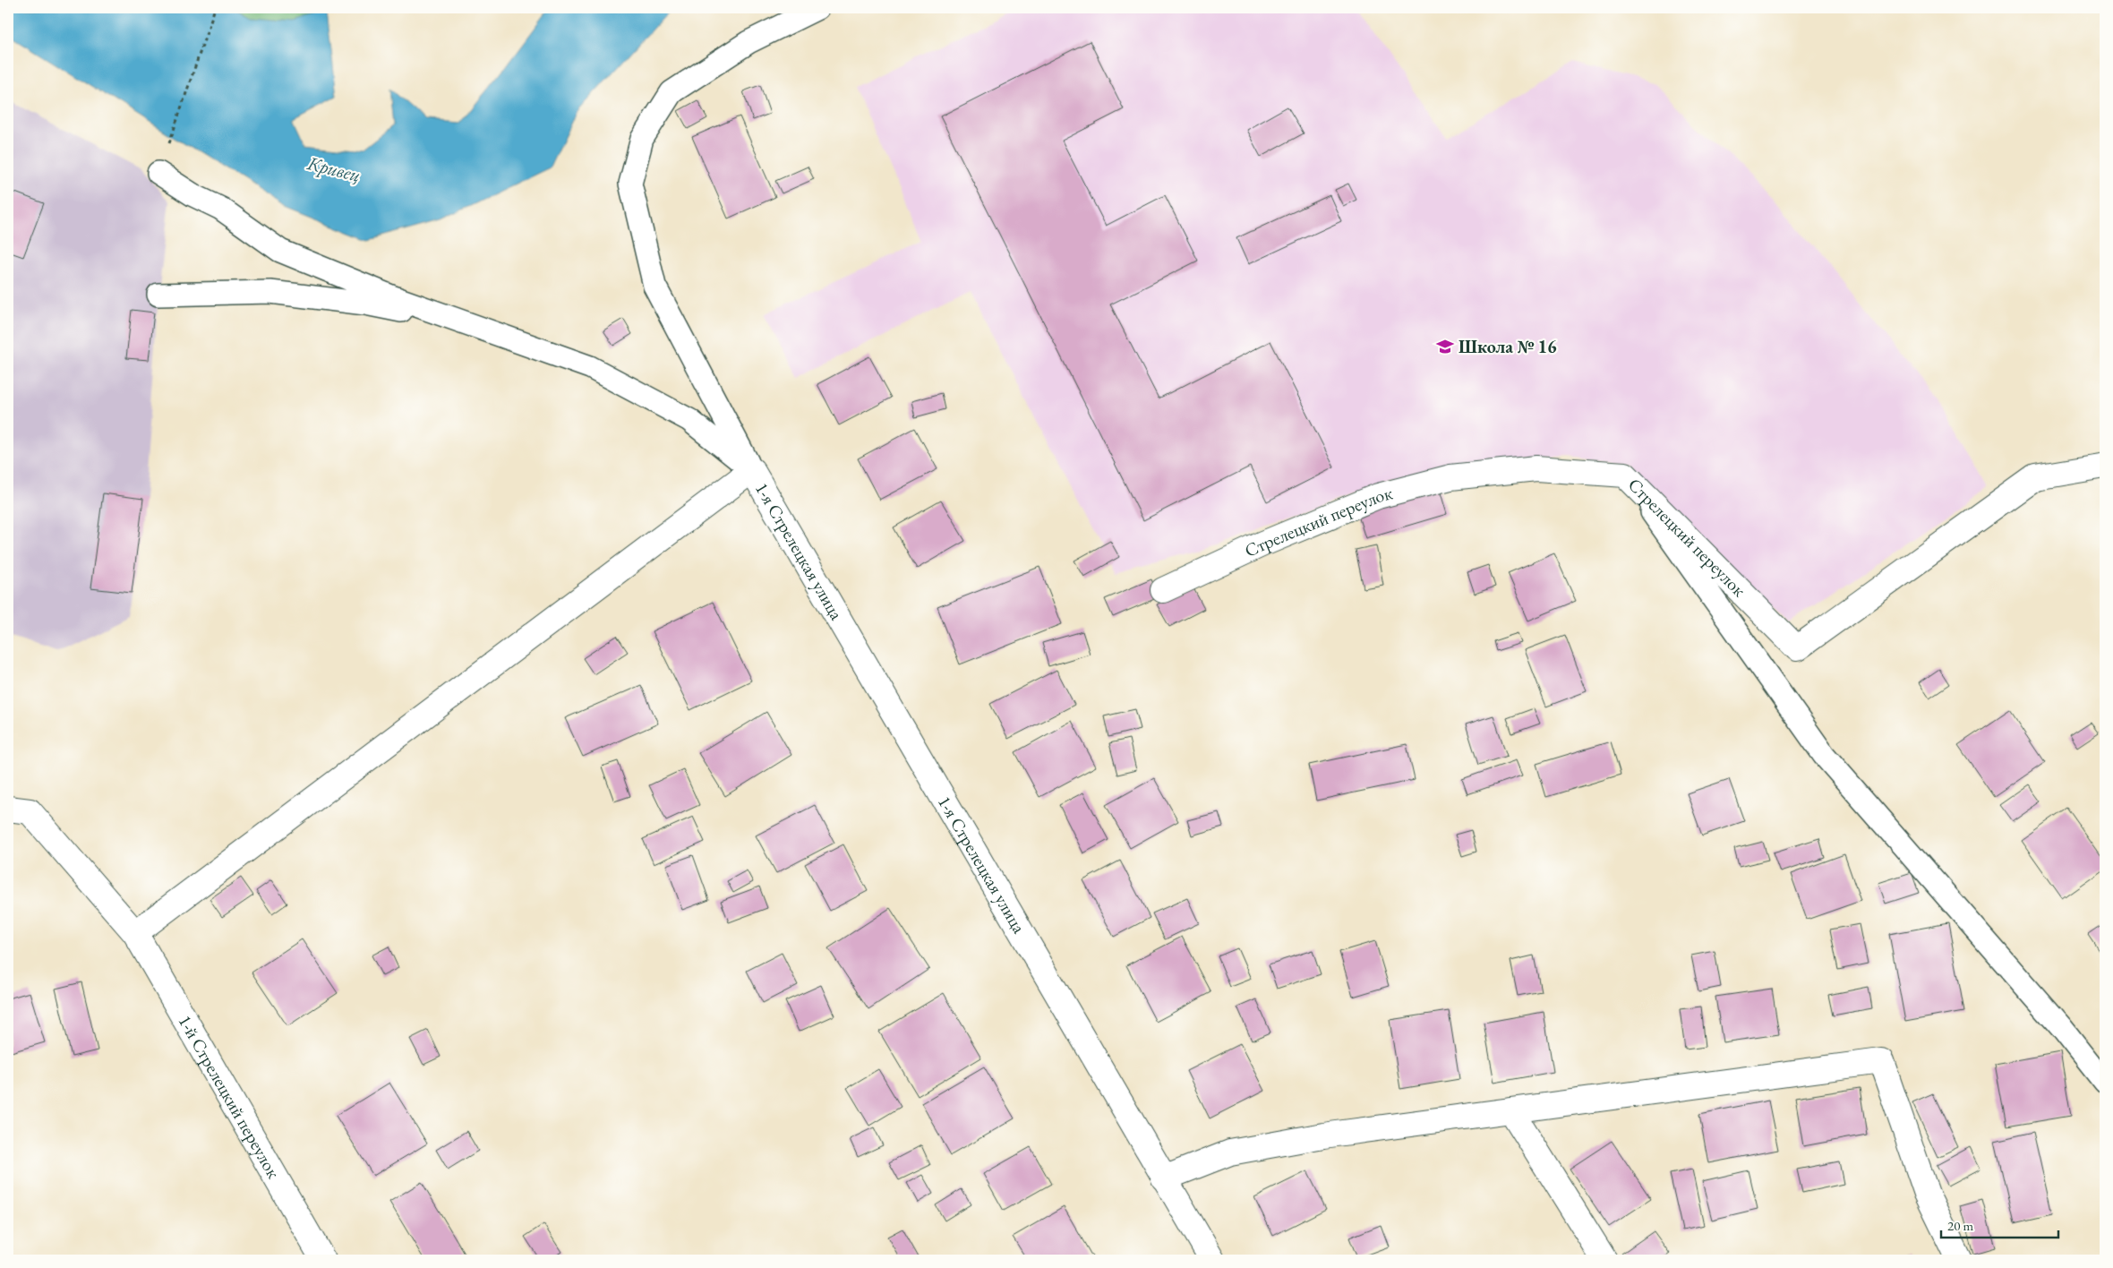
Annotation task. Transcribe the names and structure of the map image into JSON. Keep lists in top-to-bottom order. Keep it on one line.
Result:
{"streets":{"street":["Стрелецкий переулок","1-я Стрелецкая улица","1-й Стрелецкий переулок"]},"water":["Кривец"],"places":{"school or university":["Школа № 16"]},"scale_bar":"20 m"}
